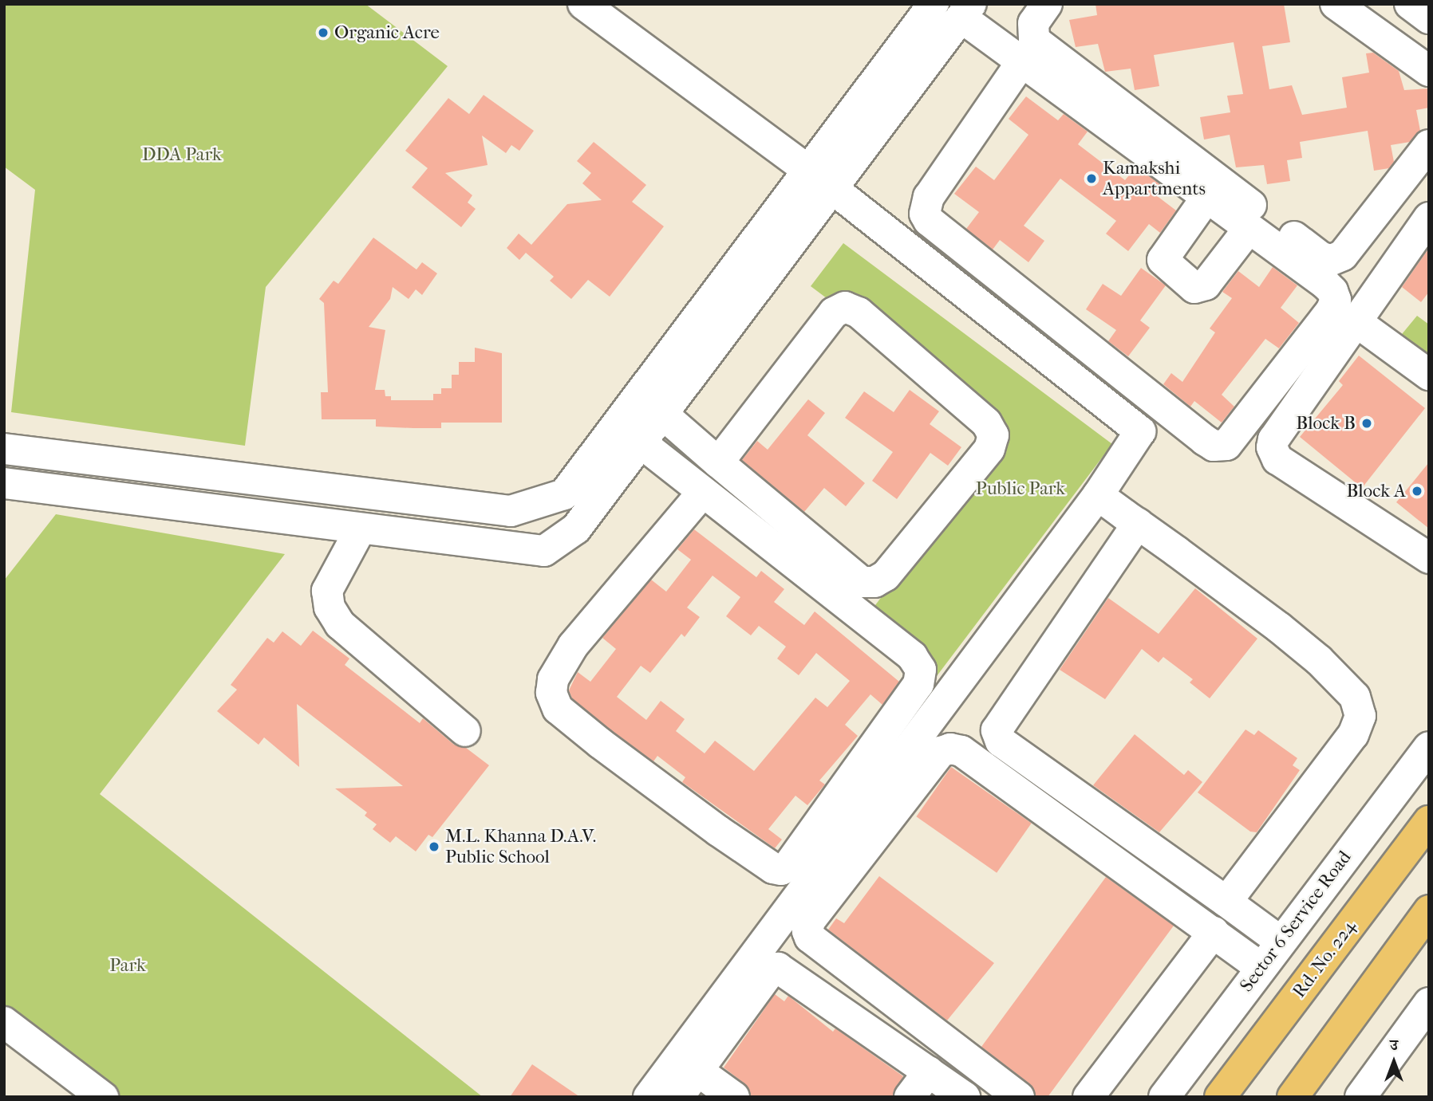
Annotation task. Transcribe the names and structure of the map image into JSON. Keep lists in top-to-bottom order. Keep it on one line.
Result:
{"streets":{"main road":["Rd. No. 224"],"street":["Sector 6 Service Road"]},"parks":["DDA Park","Public Park","Park"],"places":["Organic Acre","Kamakshi Appartments","Block B","Block A","M.L. Khanna D.A.V. Public School"],"north":"top"}
